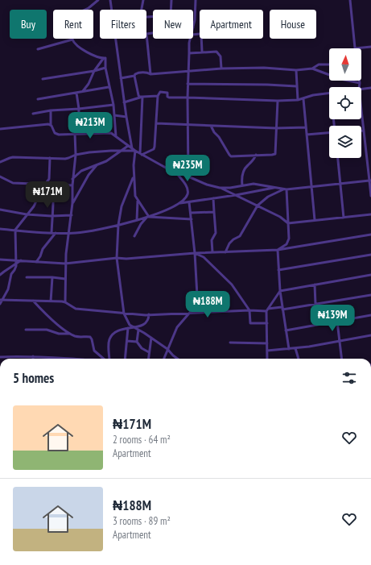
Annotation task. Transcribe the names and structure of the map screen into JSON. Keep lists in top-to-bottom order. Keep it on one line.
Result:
{"north":"top","page":{"chip":["Buy","Rent","Filters","New","Apartment","House"],"price":["₦213M","₦235M","₦171M","₦188M","₦139M"],"heading":"5 homes","list":[{"name":"₦171M","note":"2 rooms · 64 m² · Apartment"},{"name":"₦188M","note":"3 rooms · 89 m² · Apartment"}]}}
